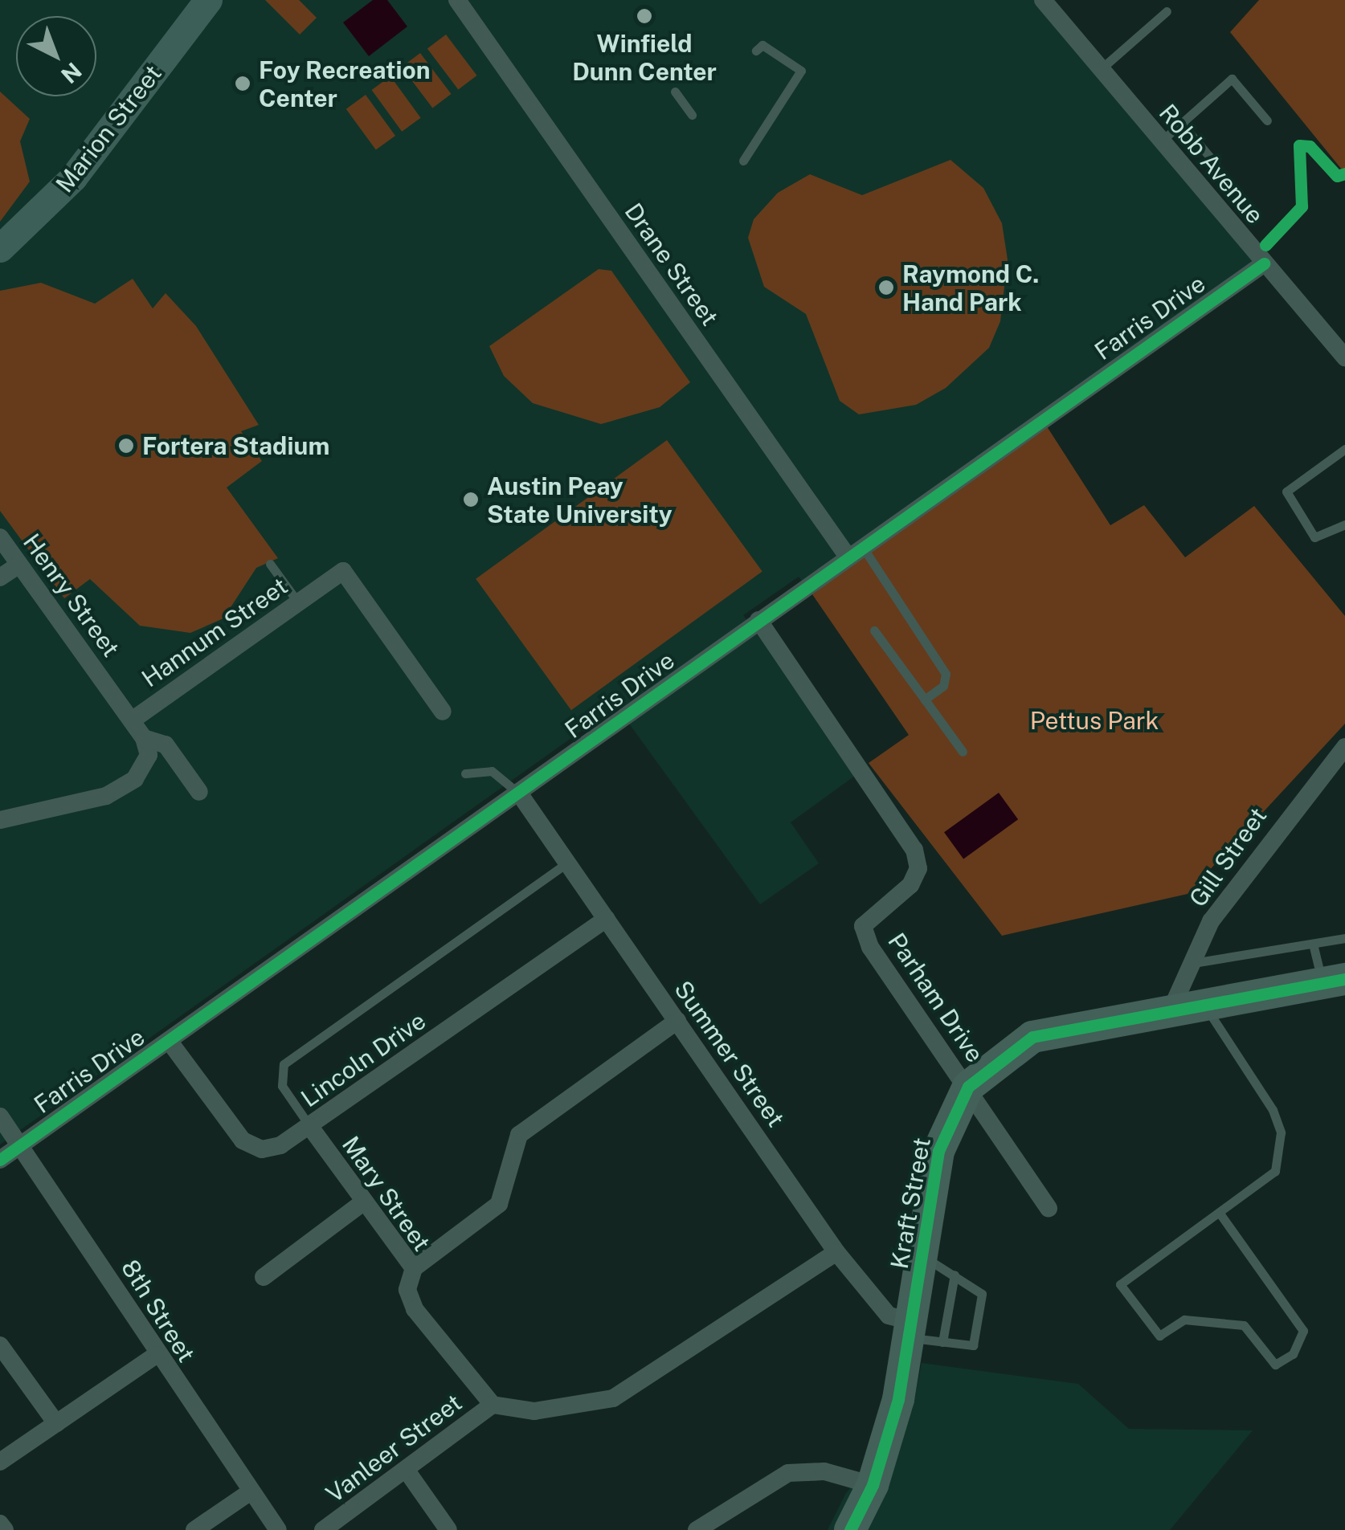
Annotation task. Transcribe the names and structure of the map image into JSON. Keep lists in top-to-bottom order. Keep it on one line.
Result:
{"streets":{"highway":["Kraft Street"],"main road":["Marion Street"],"street":["Robb Avenue","Drane Street","Farris Drive","Henry Street","Hannum Street","Gill Street","Parham Drive","Summer Street","Lincoln Drive","Mary Street","8th Street","Vanleer Street"]},"crossings":[["Robb Avenue","Farris Drive"],["Drane Street","Farris Drive"],["Farris Drive","Parham Drive"],["Farris Drive","Summer Street"],["Farris Drive","Lincoln Drive"],["Farris Drive","8th Street"],["Henry Street","Hannum Street"],["Gill Street","Kraft Street"],["Parham Drive","Kraft Street"],["Summer Street","Lincoln Drive"],["Summer Street","Kraft Street"],["Lincoln Drive","Mary Street"],["Mary Street","Vanleer Street"]],"parks":["Pettus Park"],"places":["Winfield Dunn Center","Foy Recreation Center","Raymond C. Hand Park","Fortera Stadium","Austin Peay State University"],"north":"bottom right"}
